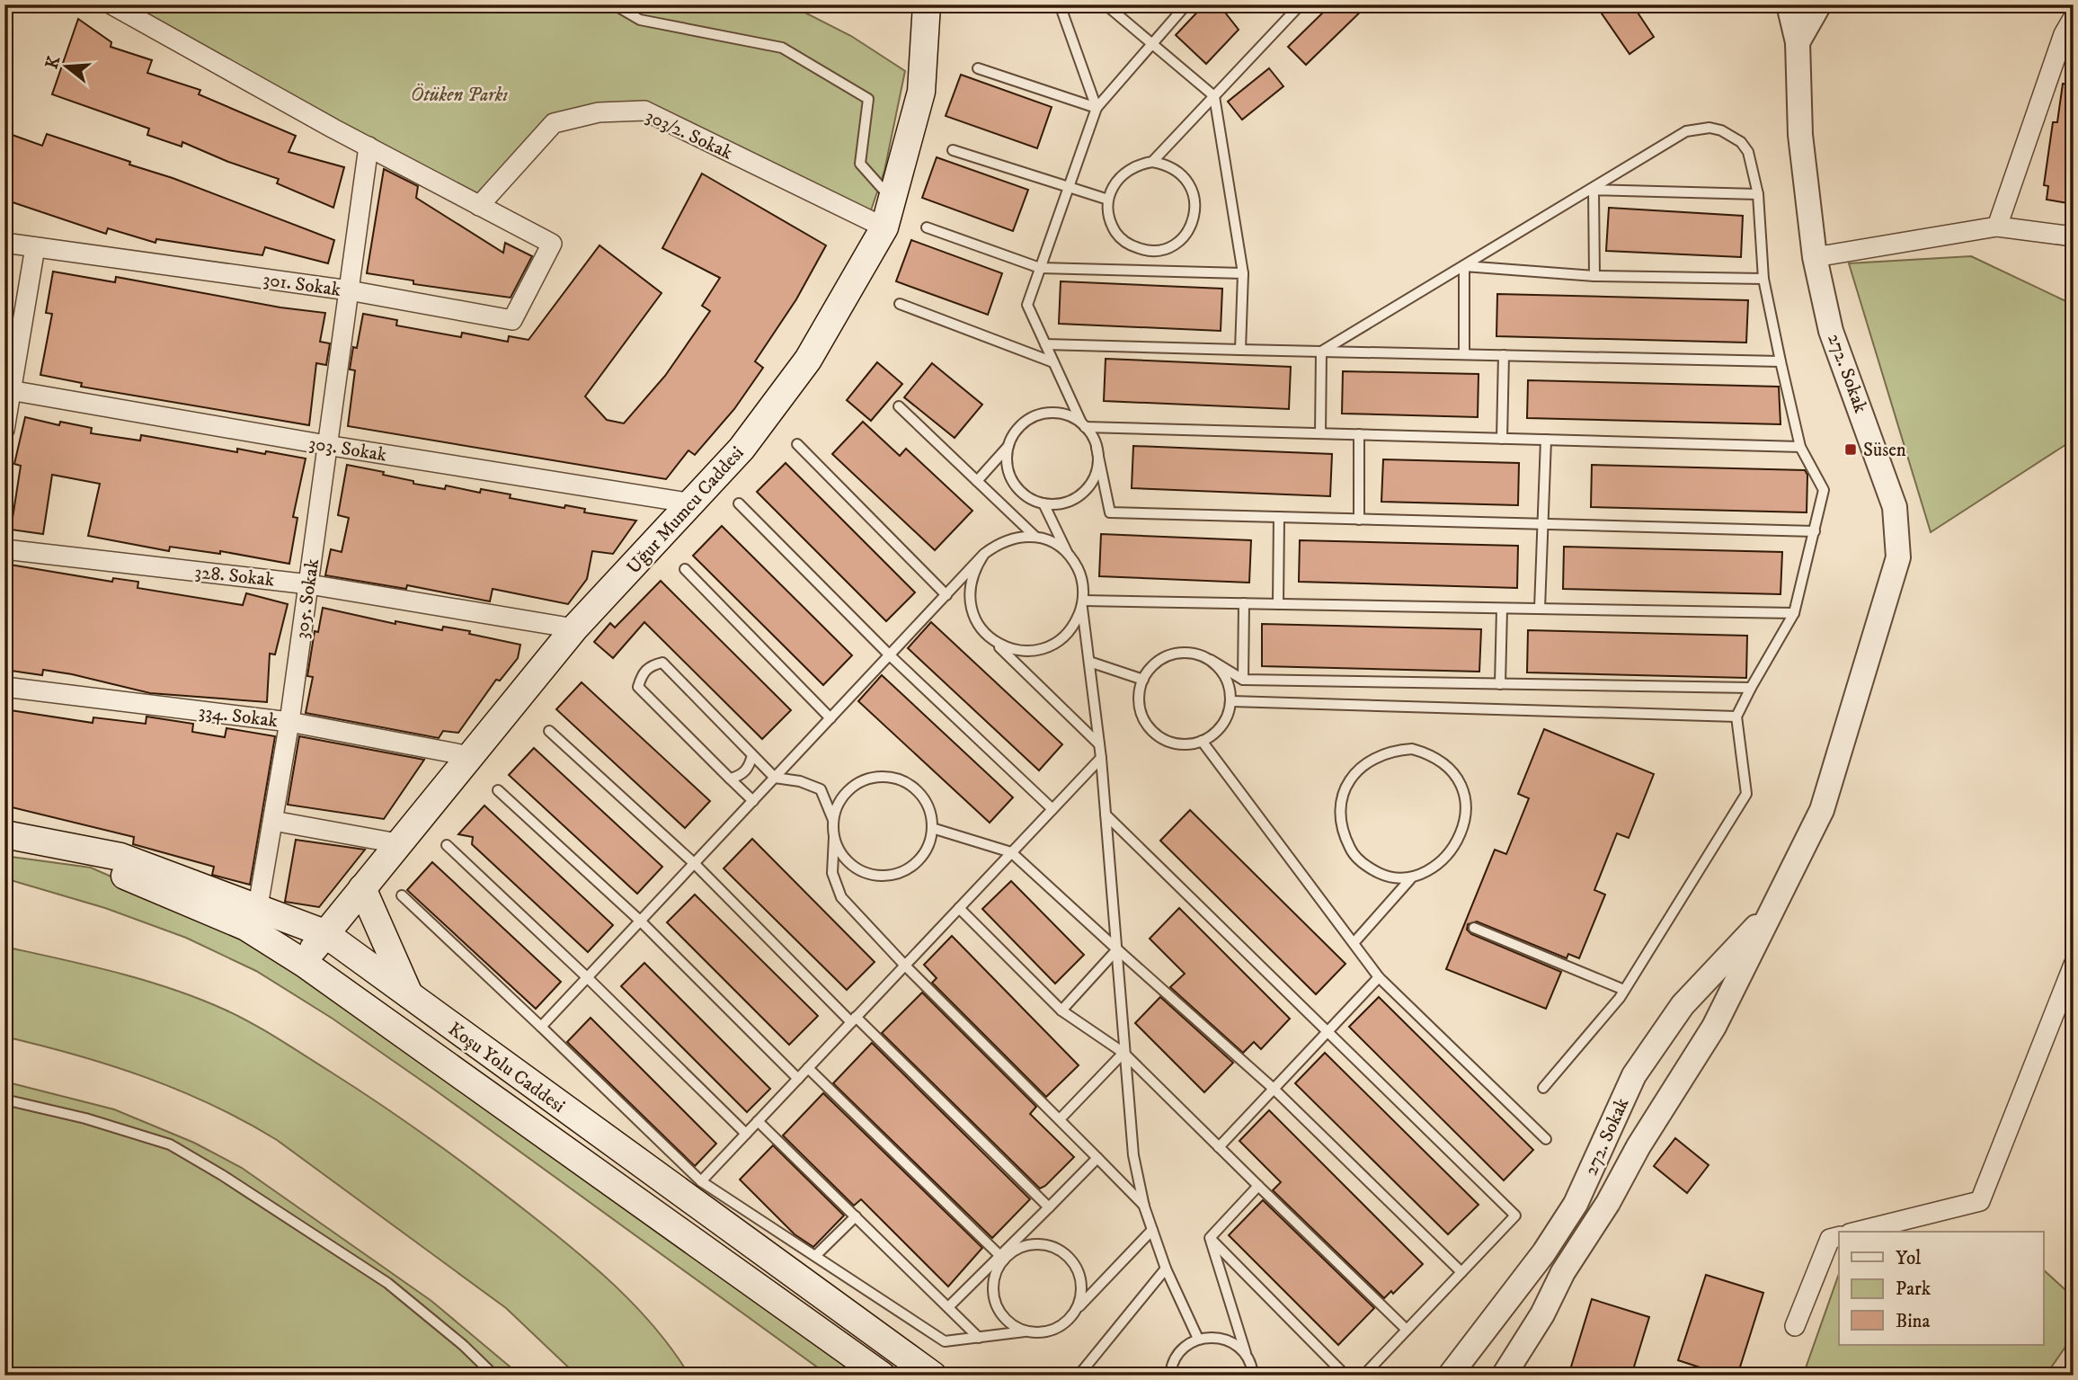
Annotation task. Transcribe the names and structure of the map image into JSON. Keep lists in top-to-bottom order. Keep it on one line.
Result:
{"streets":{"main road":["Uğur Mumcu Caddesi","Koşu Yolu Caddesi"],"street":["303/2. Sokak","301. Sokak","272. Sokak","303. Sokak","328. Sokak","305. Sokak","334. Sokak"]},"crossings":[["303/2. Sokak","301. Sokak"],["303/2. Sokak","Uğur Mumcu Caddesi"],["301. Sokak","305. Sokak"],["303. Sokak","Uğur Mumcu Caddesi"],["303. Sokak","305. Sokak"],["Uğur Mumcu Caddesi","328. Sokak"],["Uğur Mumcu Caddesi","334. Sokak"],["Uğur Mumcu Caddesi","Koşu Yolu Caddesi"],["328. Sokak","305. Sokak"],["305. Sokak","334. Sokak"],["305. Sokak","Koşu Yolu Caddesi"]],"parks":["Ötüken Parkı"],"places":{"transit":["Süsen"]},"legend":["Yol","Park","Bina"],"north":"left"}
